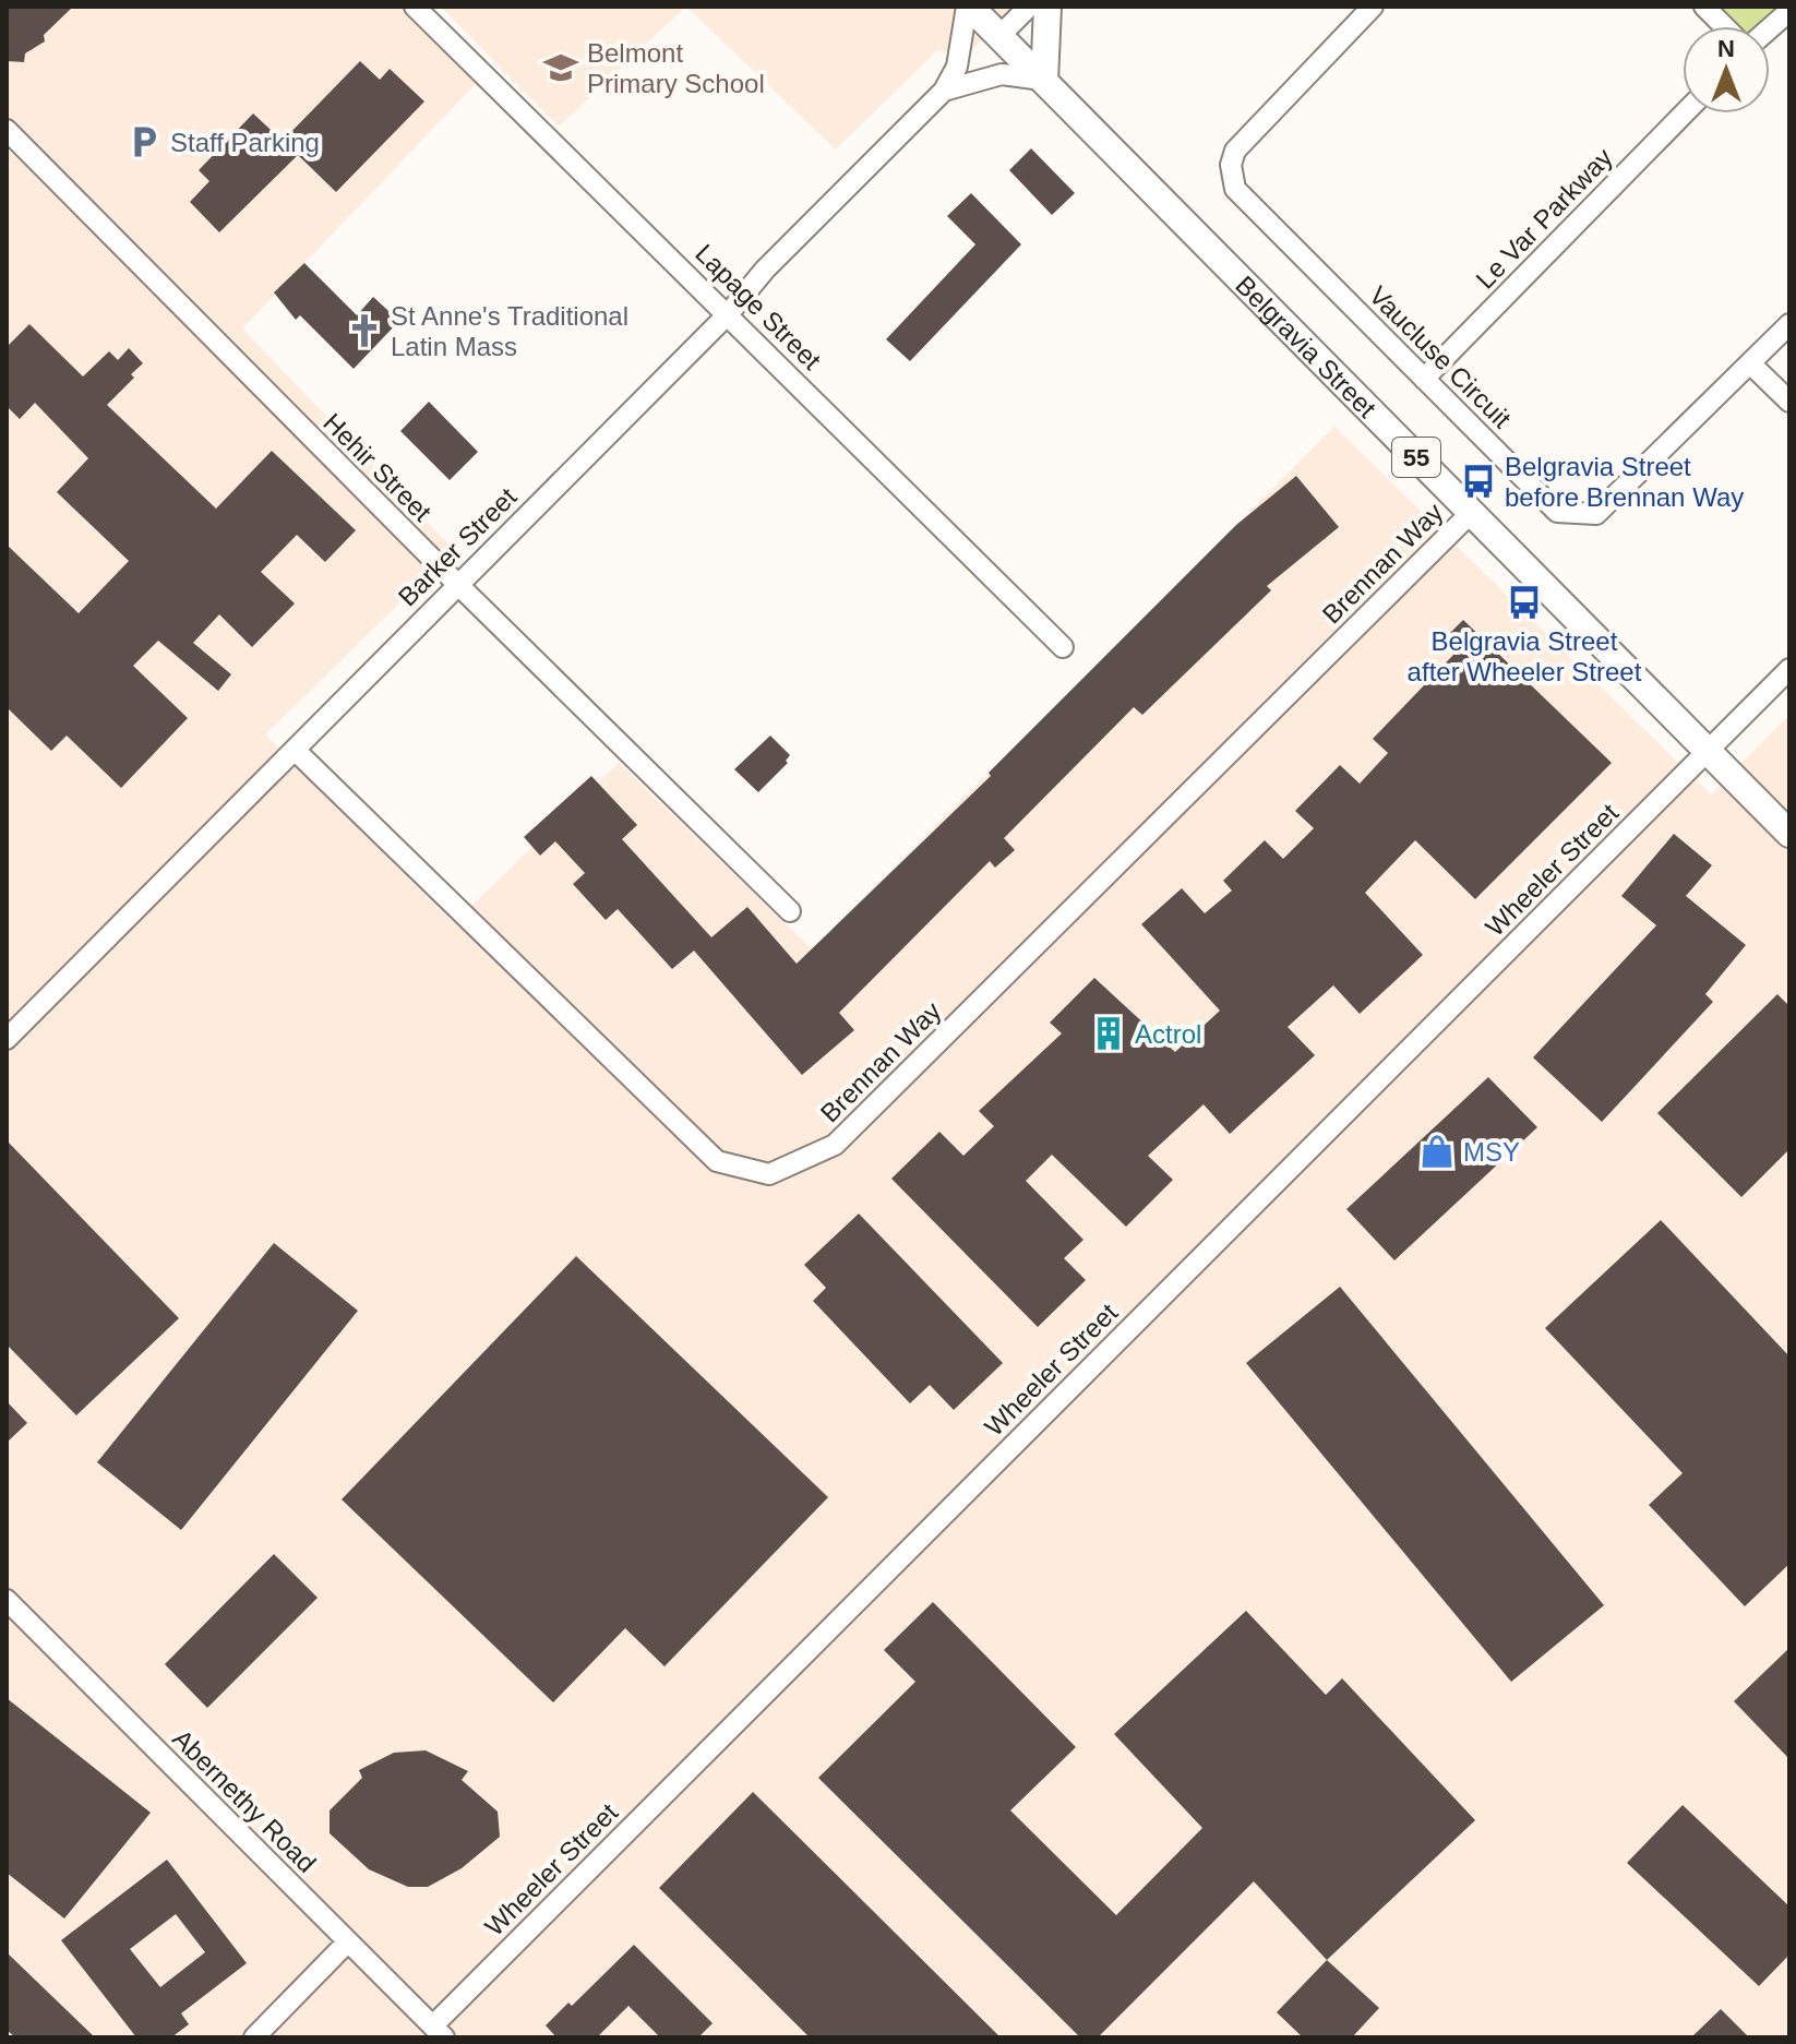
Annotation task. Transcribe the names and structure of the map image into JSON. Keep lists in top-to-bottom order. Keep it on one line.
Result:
{"streets":{"main road":["Belgravia Street","55"],"street":["Le Var Parkway","Lapage Street","Vaucluse Circuit","Hehir Street","Barker Street","Brennan Way","Wheeler Street","Abernethy Road"]},"crossings":[["Le Var Parkway","Vaucluse Circuit"],["Lapage Street","Barker Street"],["Belgravia Street","Barker Street"],["Belgravia Street","Brennan Way"],["Belgravia Street","Wheeler Street"],["Hehir Street","Barker Street"],["Barker Street","Brennan Way"],["Wheeler Street","Abernethy Road"]],"places":{"school or university":["Belmont Primary School"],"parking":["Staff Parking"],"church":["St Anne's Traditional Latin Mass"],"bus stop":["Belgravia Street before Brennan Way","Belgravia Street after Wheeler Street"],"building":["Actrol"],"shop":["MSY"]},"north":"top"}
